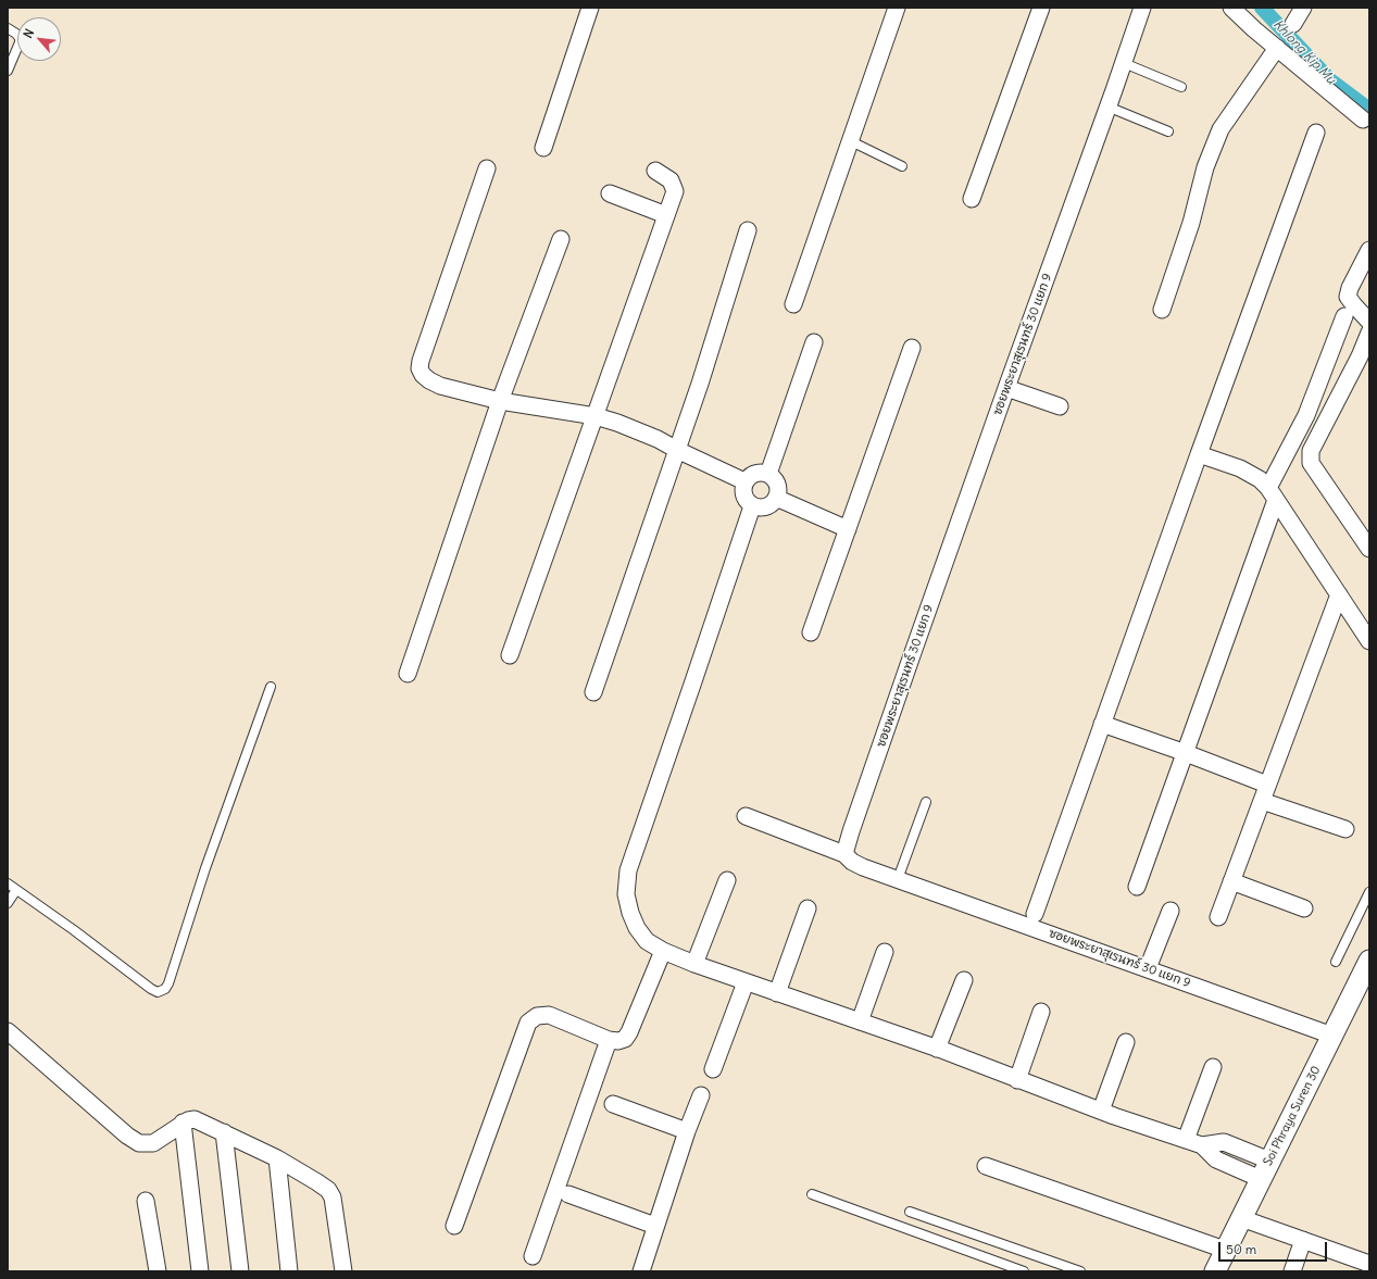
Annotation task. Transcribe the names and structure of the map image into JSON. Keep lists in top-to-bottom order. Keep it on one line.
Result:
{"streets":{"street":["ซอยพระยาสุเรนทร์ 30 แยก 9","Soi Phraya Suren 30"]},"crossings":[["ซอยพระยาสุเรนทร์ 30 แยก 9","Soi Phraya Suren 30"]],"water":["Khlong Kip Mu"],"scale_bar":"50 m","north":"top left"}
